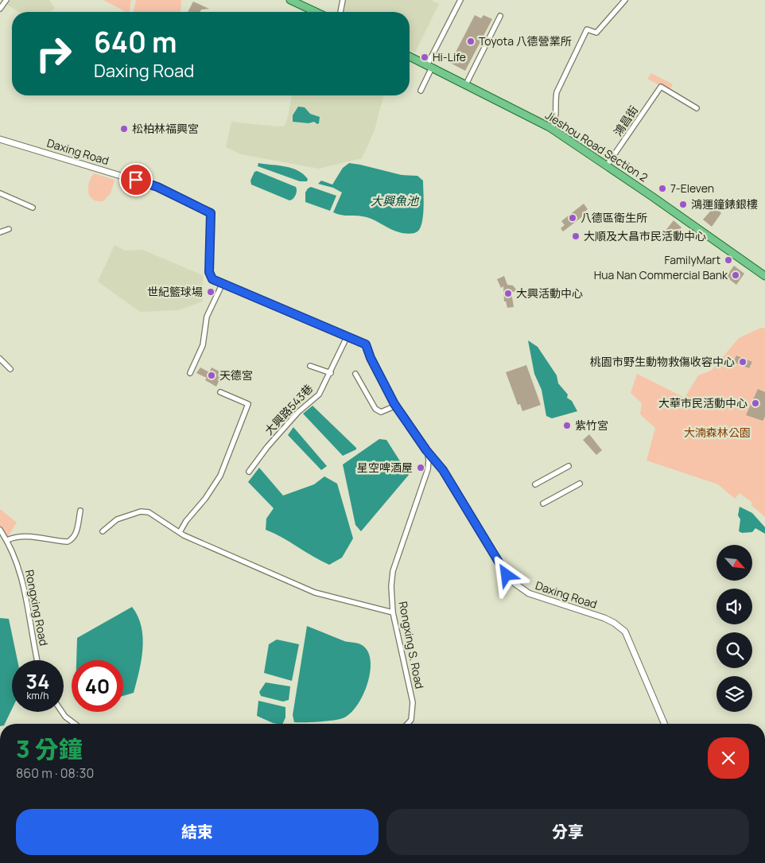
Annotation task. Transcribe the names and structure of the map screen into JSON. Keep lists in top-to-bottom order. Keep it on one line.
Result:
{"streets":{"main road":["Jieshou Road Section 2"],"street":["鴻昌街","Daxing Road","大興路543巷","Rongxing Road","Rongxing S. Road"]},"crossings":[["鴻昌街","Jieshou Road Section 2"],["Daxing Road","大興路543巷"],["Daxing Road","Rongxing S. Road"]],"water":["大興魚池"],"parks":["大湳森林公園"],"places":["Toyota 八德營業所","Hi-Life","松柏林福興宮","7-Eleven","鴻運鐘錶銀樓","八德區衛生所","大順及大昌市民活動中心","FamilyMart","Hua Nan Commercial Bank","世紀籃球場","大興活動中心","桃園市野生動物救傷收容中心","天德宮","大華市民活動中心","紫竹宮","星空啤酒屋"],"north":"bottom right","page":{"turn":["640 m","Daxing Road"],"speed":"34 km/h","limit":"40","heading":["3 分鐘","860 m · 08:30"],"buttons":["結束","分享"]}}
